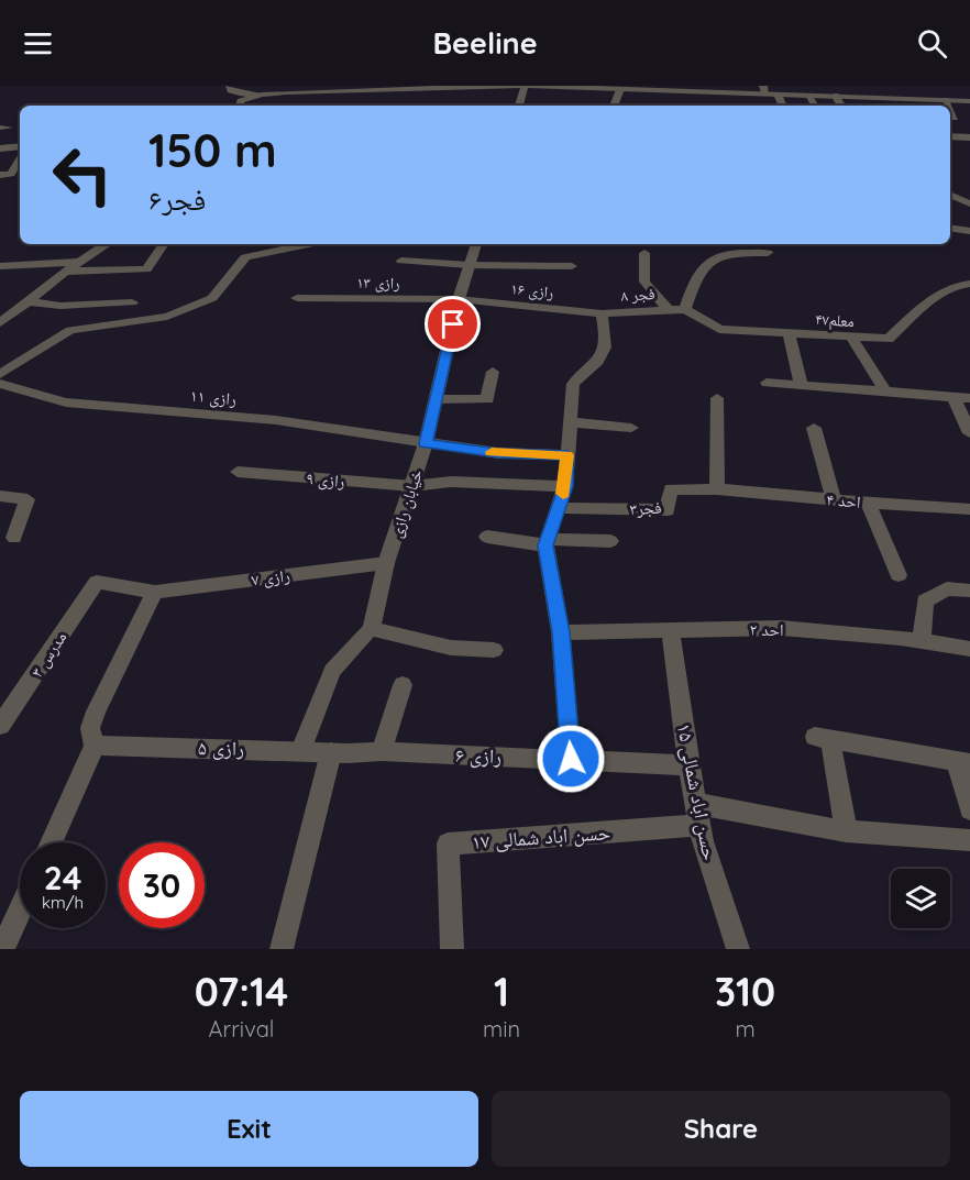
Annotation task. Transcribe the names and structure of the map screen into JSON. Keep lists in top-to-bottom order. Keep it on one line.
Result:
{"streets":{"street":["رازی ۱۳","رازی ۱۶","فجر ۸","معلم۴۷","رازی ۱۱","رازی ۹","احد ۴","خیابان رازی","فجر۳","رازی ۷","احد ۲","مدرس ۳","رازی ۵","رازی ۶","حسن اباد شمالی ۱۵","حسن اباد شمالی ۱۷"]},"crossings":[["رازی ۱۳","رازی ۱۶"],["رازی ۱۳","خیابان رازی"],["رازی ۱۶","فجر ۸"],["رازی ۱۶","خیابان رازی"],["فجر ۸","معلم۴۷"],["رازی ۱۱","خیابان رازی"],["رازی ۹","خیابان رازی"],["احد ۴","فجر۳"],["خیابان رازی","رازی ۷"],["رازی ۷","مدرس ۳"],["احد ۲","حسن اباد شمالی ۱۵"],["رازی ۵","رازی ۶"],["رازی ۶","حسن اباد شمالی ۱۵"],["حسن اباد شمالی ۱۵","حسن اباد شمالی ۱۷"]],"page":{"header":"Beeline","turn":["150 m","فجر۶"],"speed":"24 km/h","limit":"30","eta":["07:14","Arrival","1","min","310","m"],"buttons":["Exit","Share"]}}
